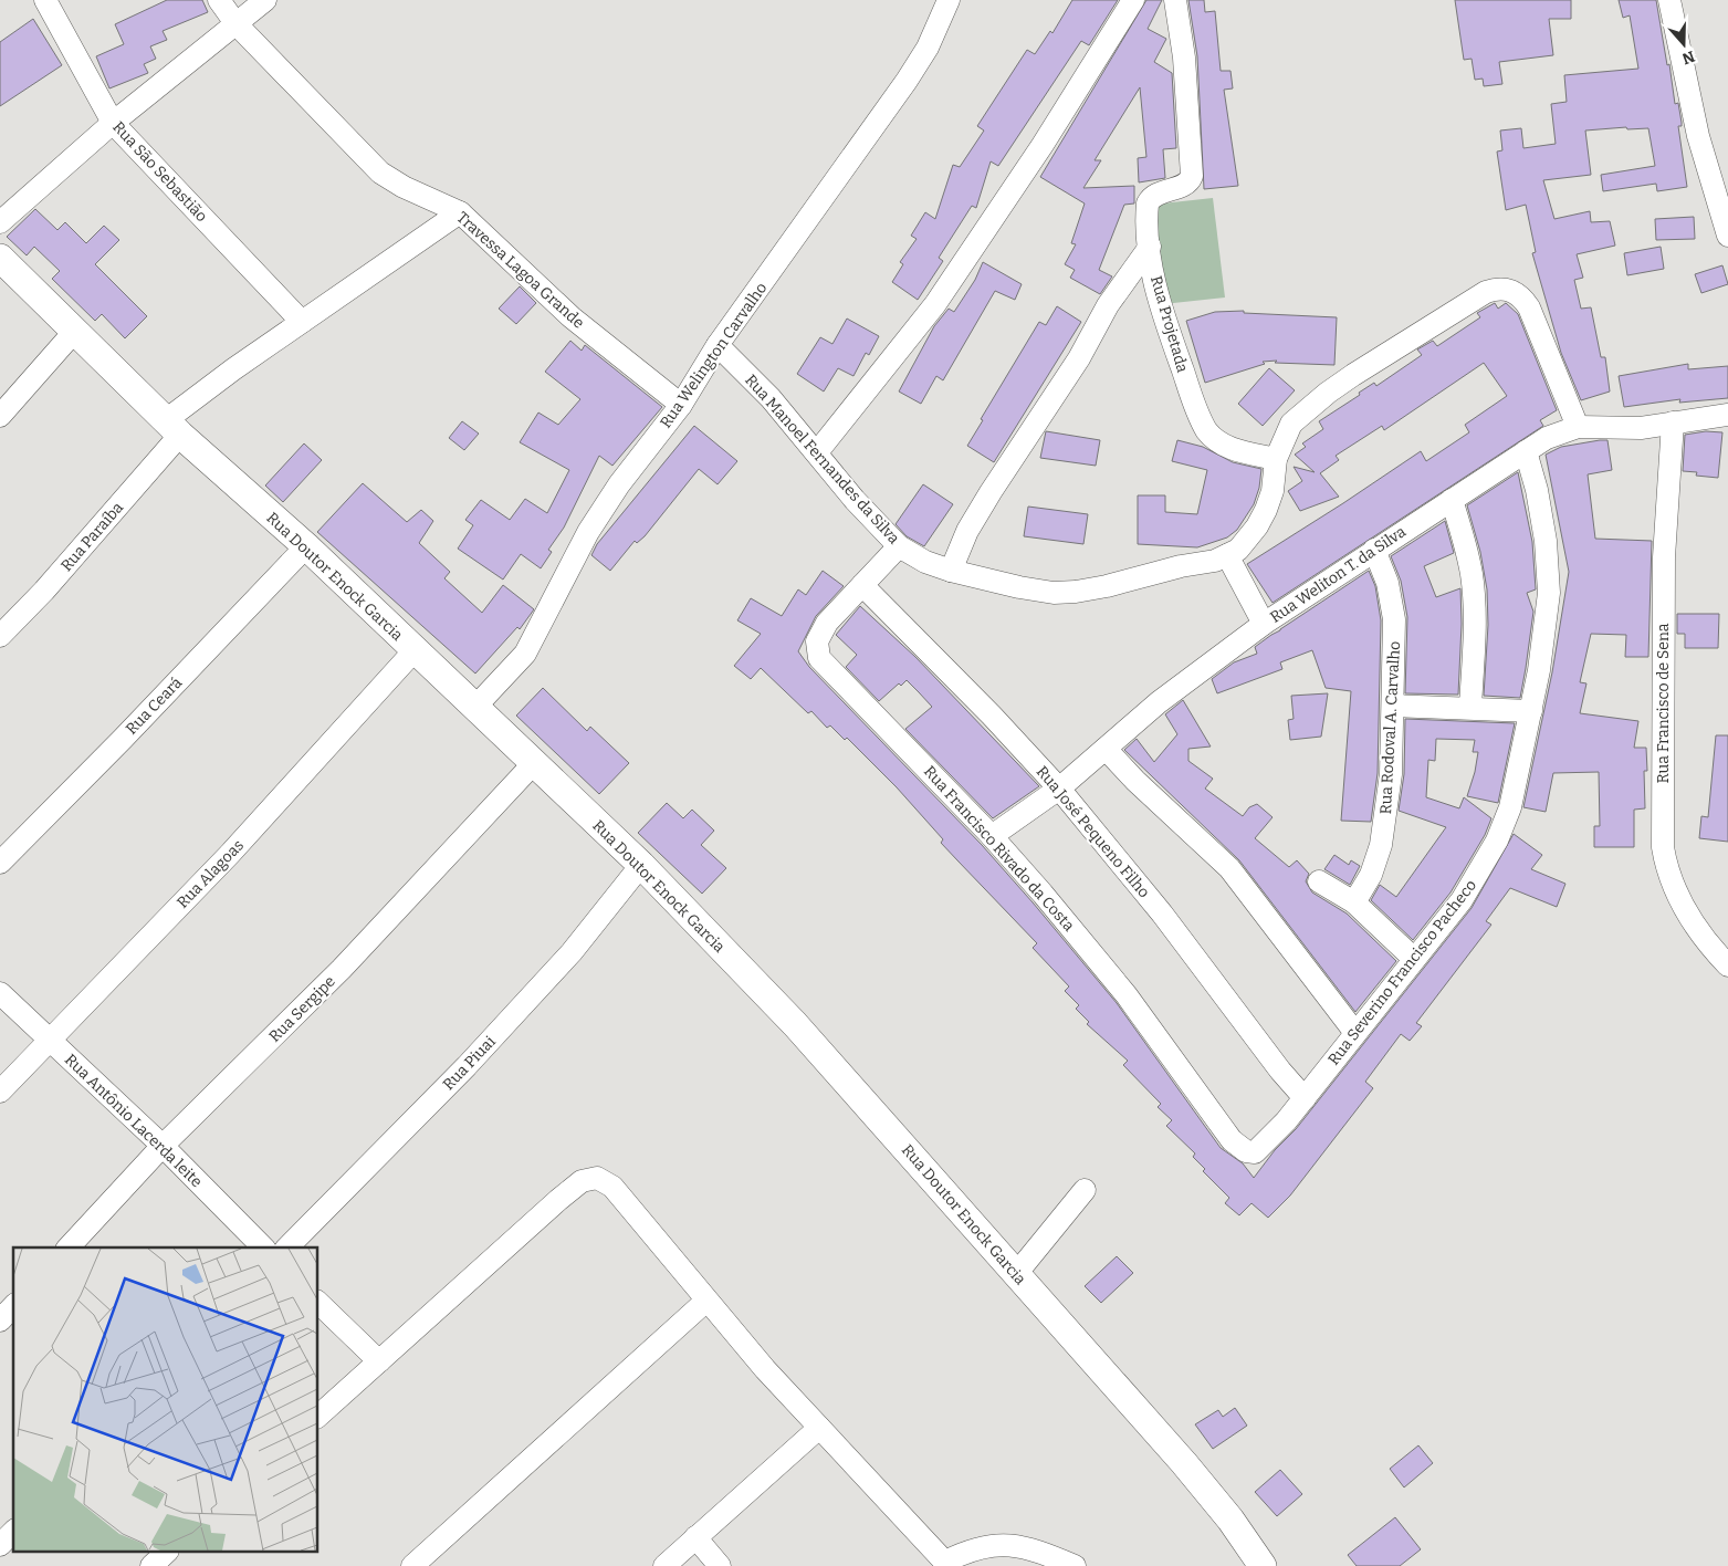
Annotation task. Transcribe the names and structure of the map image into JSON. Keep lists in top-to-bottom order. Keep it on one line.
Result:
{"streets":{"street":["Rua São Sebastião","Travessa Lagoa Grande","Rua Projetada","Rua Welington Carvalho","Rua Manoel Fernandes da Silva","Rua Paraíba","Rua Weliton T. da Silva","Rua Doutor Enock Garcia","Rua Francisco de Sena","Rua Ceará","Rua Rodoval A. Carvalho","Rua José Pequeno Filho","Rua Francisco Rivado da Costa","Rua Alagoas","Rua Severino Francisco Pacheco","Rua Sergipe","Rua Piuai","Rua Antônio Lacerda leite"]},"crossings":[["Rua São Sebastião","Rua Paraíba"],["Travessa Lagoa Grande","Rua Welington Carvalho"],["Travessa Lagoa Grande","Rua Paraíba"],["Rua Projetada","Rua Manoel Fernandes da Silva"],["Rua Welington Carvalho","Rua Manoel Fernandes da Silva"],["Rua Welington Carvalho","Rua Doutor Enock Garcia"],["Rua Manoel Fernandes da Silva","Rua Weliton T. da Silva"],["Rua Manoel Fernandes da Silva","Rua Francisco Rivado da Costa"],["Rua Paraíba","Rua Doutor Enock Garcia"],["Rua Weliton T. da Silva","Rua Francisco de Sena"],["Rua Weliton T. da Silva","Rua Rodoval A. Carvalho"],["Rua Weliton T. da Silva","Rua José Pequeno Filho"],["Rua Weliton T. da Silva","Rua Francisco Rivado da Costa"],["Rua Weliton T. da Silva","Rua Severino Francisco Pacheco"],["Rua Doutor Enock Garcia","Rua Ceará"],["Rua Doutor Enock Garcia","Rua Alagoas"],["Rua Doutor Enock Garcia","Rua Sergipe"],["Rua Doutor Enock Garcia","Rua Piuai"],["Rua José Pequeno Filho","Rua Francisco Rivado da Costa"],["Rua José Pequeno Filho","Rua Severino Francisco Pacheco"],["Rua Francisco Rivado da Costa","Rua Severino Francisco Pacheco"],["Rua Alagoas","Rua Antônio Lacerda leite"],["Rua Sergipe","Rua Antônio Lacerda leite"]],"north":"bottom"}
